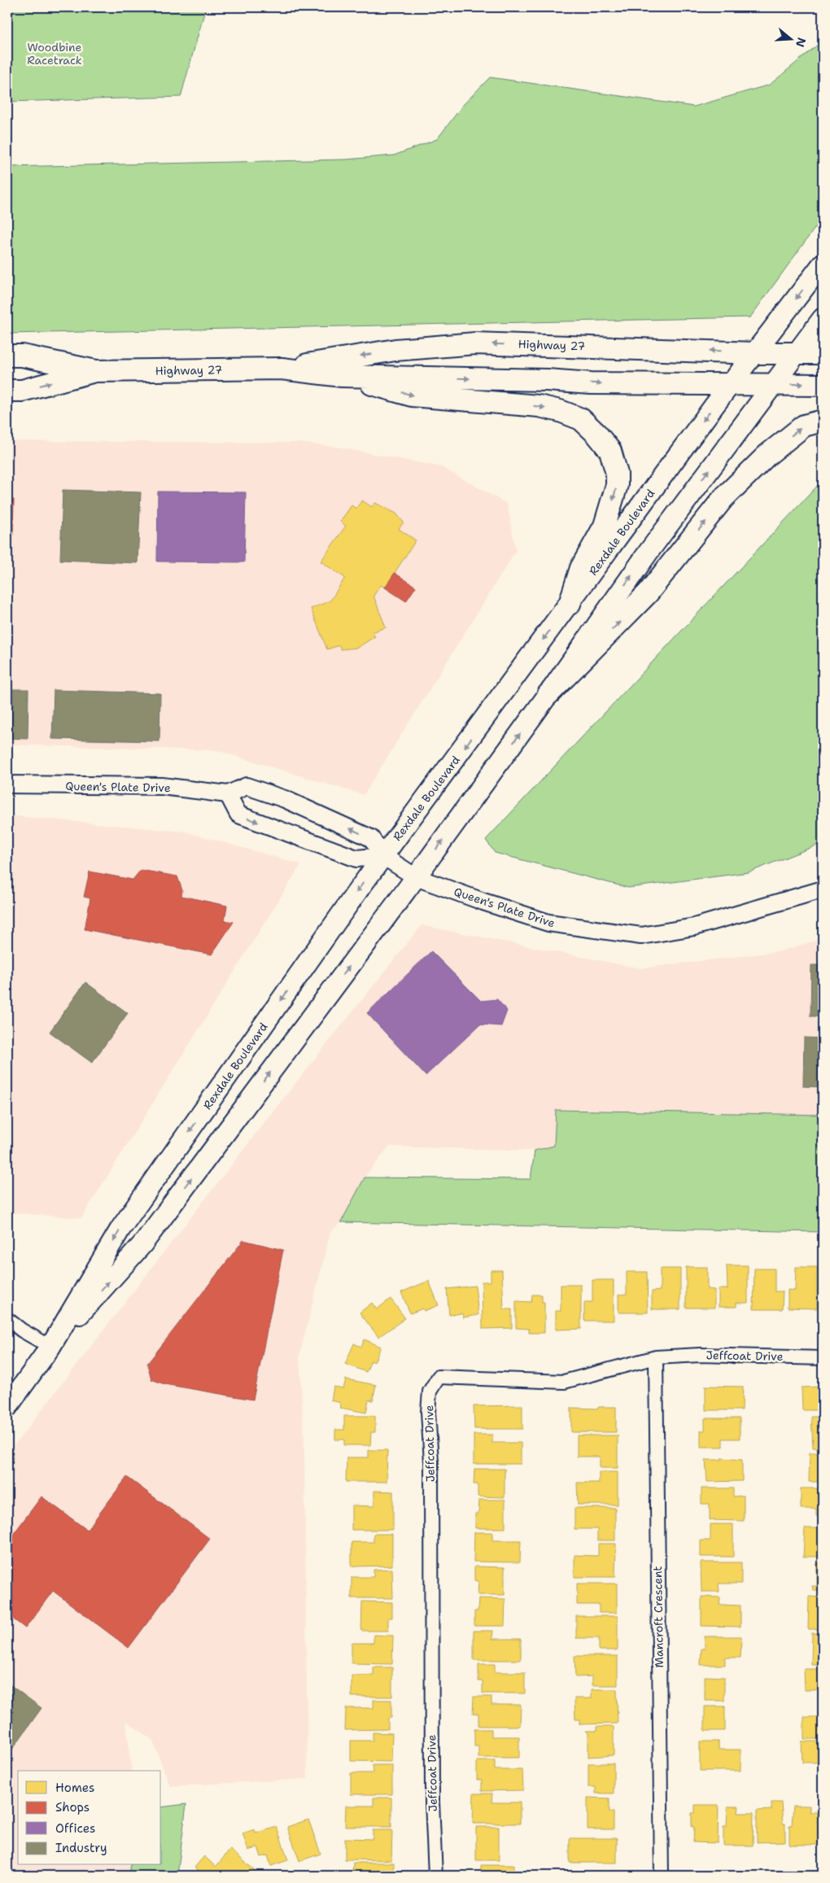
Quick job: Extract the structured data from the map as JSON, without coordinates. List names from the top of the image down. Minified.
{"streets":{"main road":["Highway 27","Rexdale Boulevard"],"street":["Queen's Plate Drive","Jeffcoat Drive","Mancroft Crescent"]},"crossings":[["Highway 27","Rexdale Boulevard"],["Rexdale Boulevard","Queen's Plate Drive"],["Jeffcoat Drive","Mancroft Crescent"]],"parks":["Woodbine Racetrack"],"legend":["Homes","Shops","Offices","Industry"],"north":"right"}
